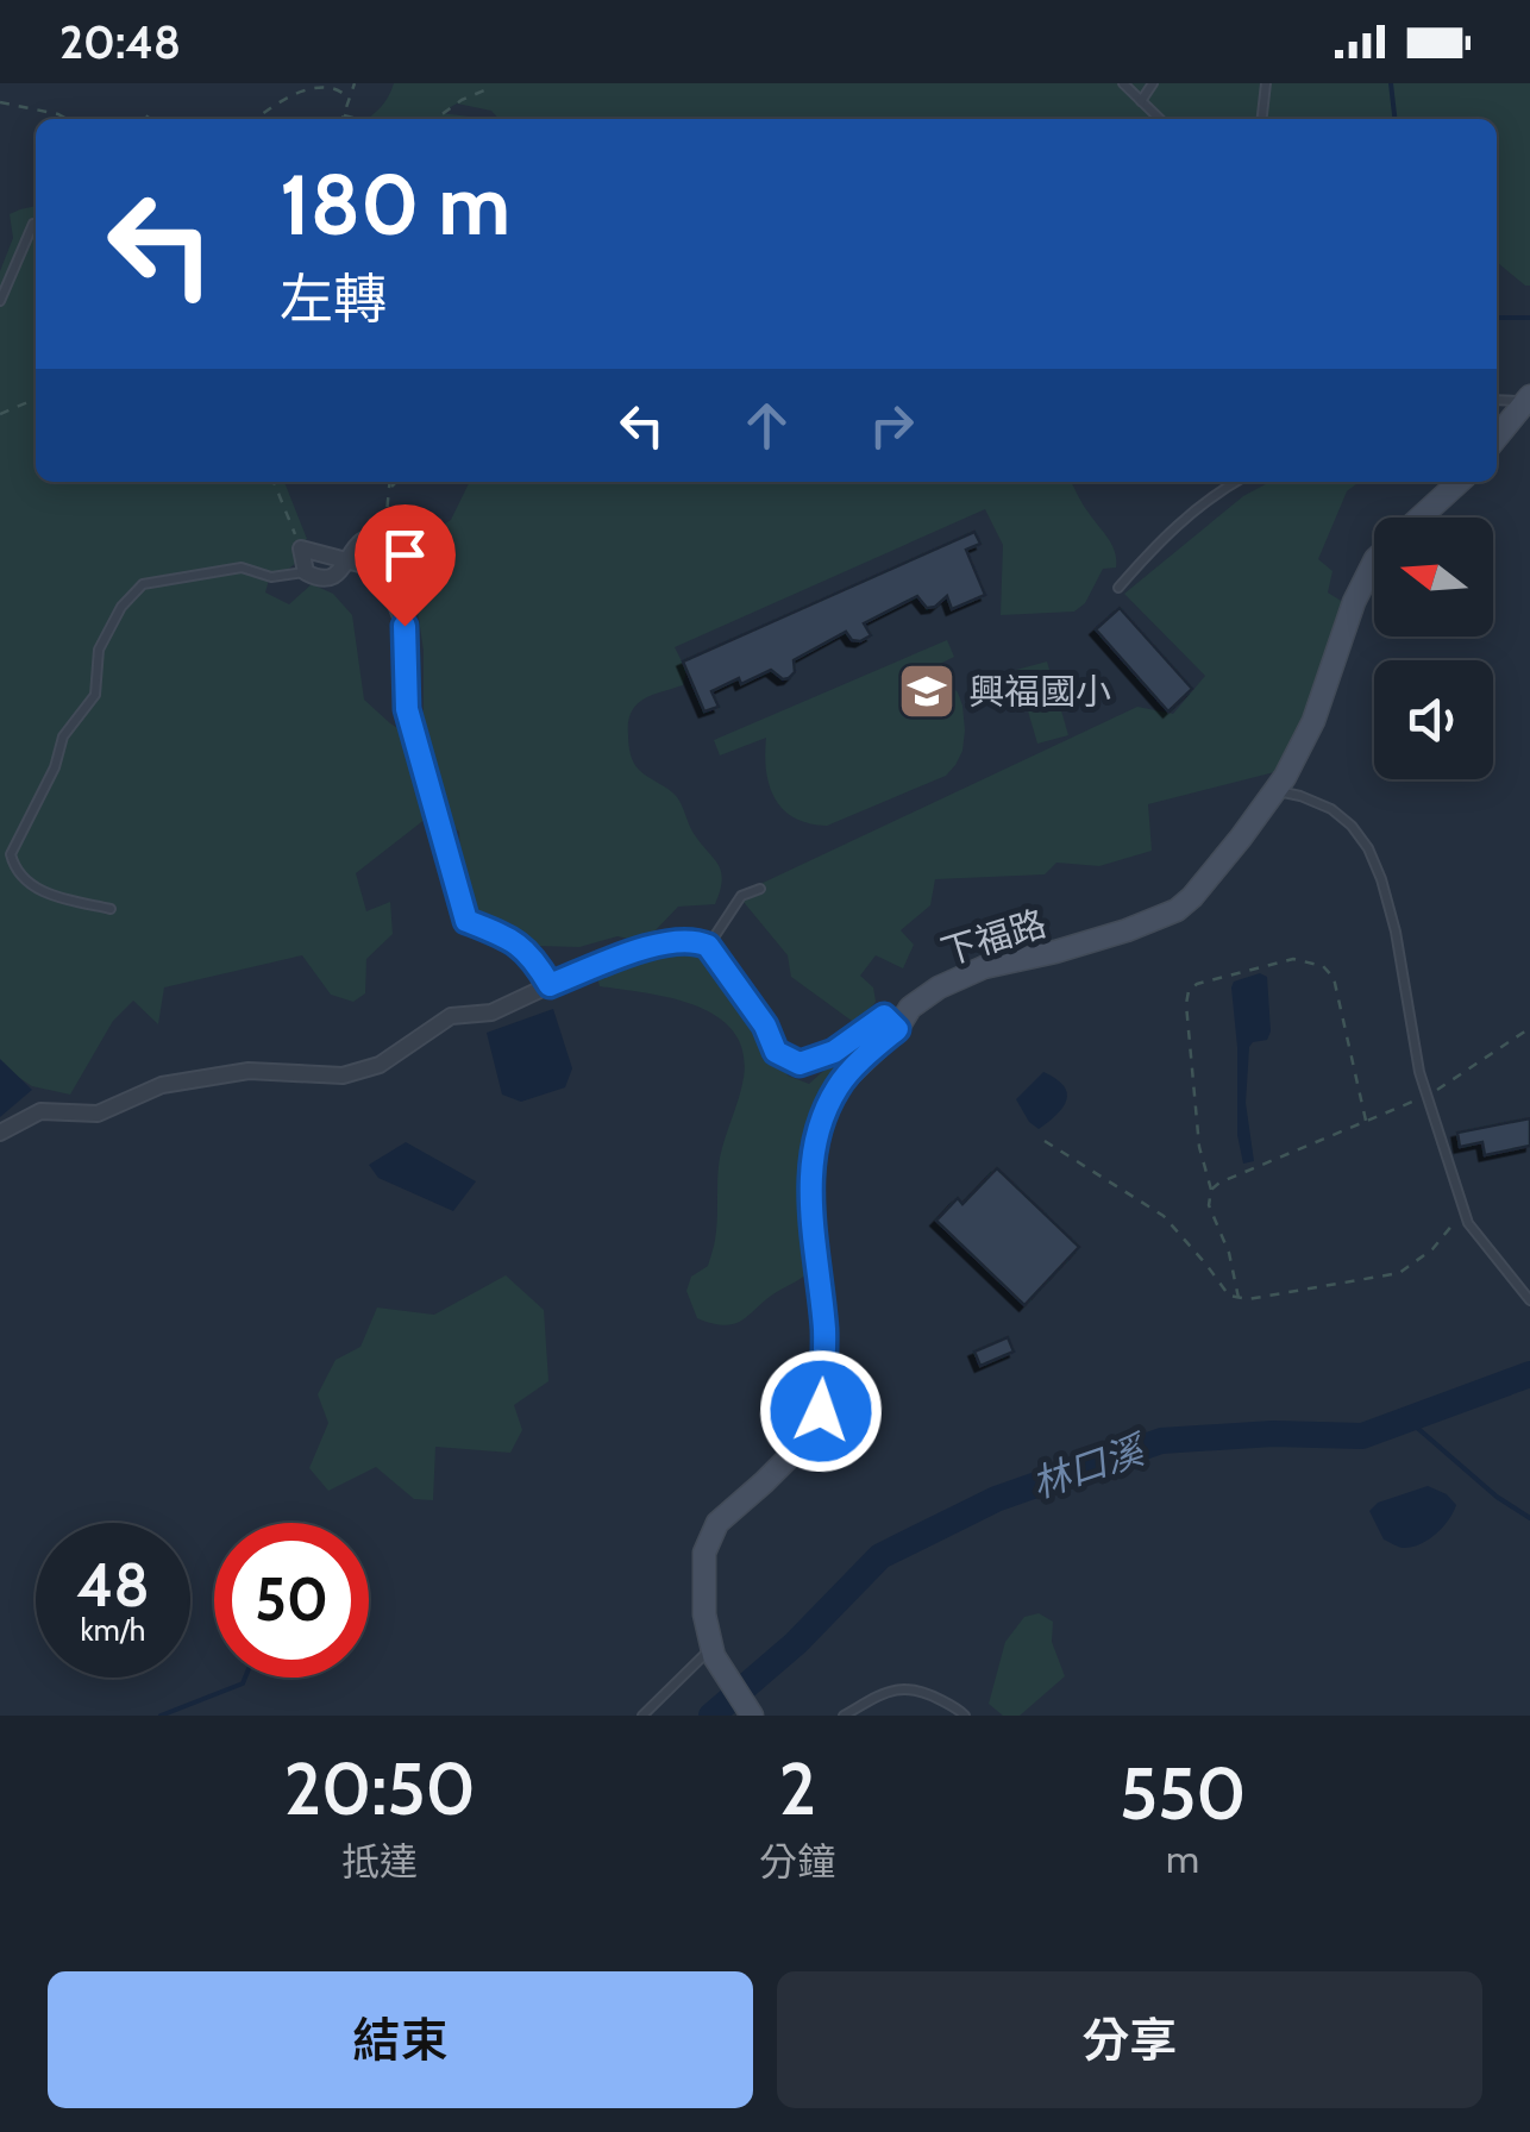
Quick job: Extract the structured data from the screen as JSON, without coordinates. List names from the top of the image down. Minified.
{"streets":{"main road":["下福路"]},"water":["林口溪"],"places":{"school or university":["興福國小"]},"north":"left","page":{"status":"20:48","turn":["180 m","左轉"],"speed":"48 km/h","limit":"50","eta":["20:50","抵達","2","分鐘","550","m"],"buttons":["結束","分享"]}}
